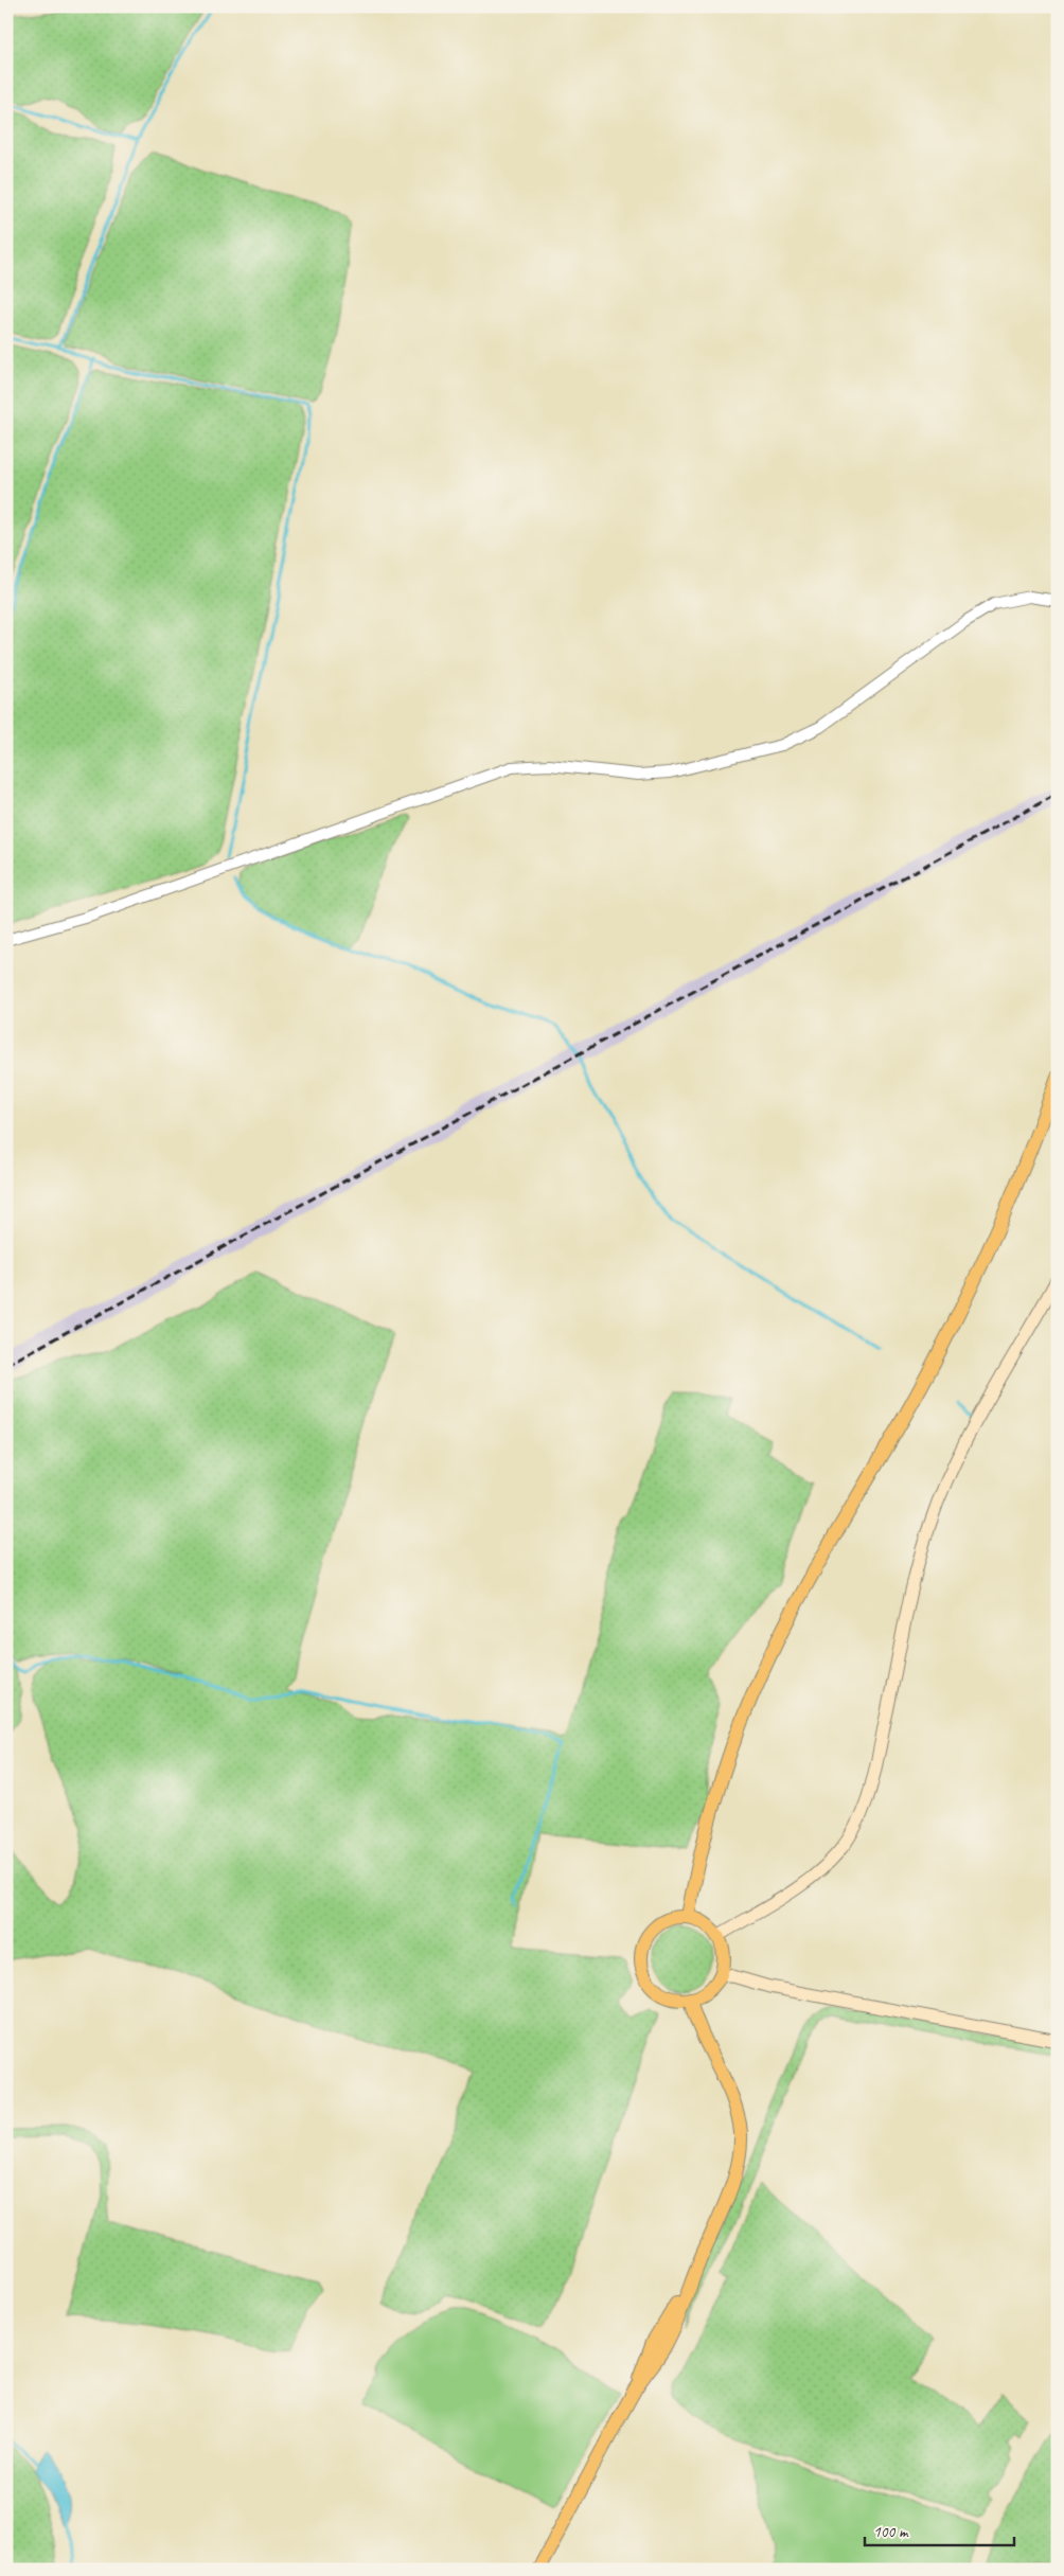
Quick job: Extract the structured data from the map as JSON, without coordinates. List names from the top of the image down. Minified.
{"scale_bar":"100 m"}
